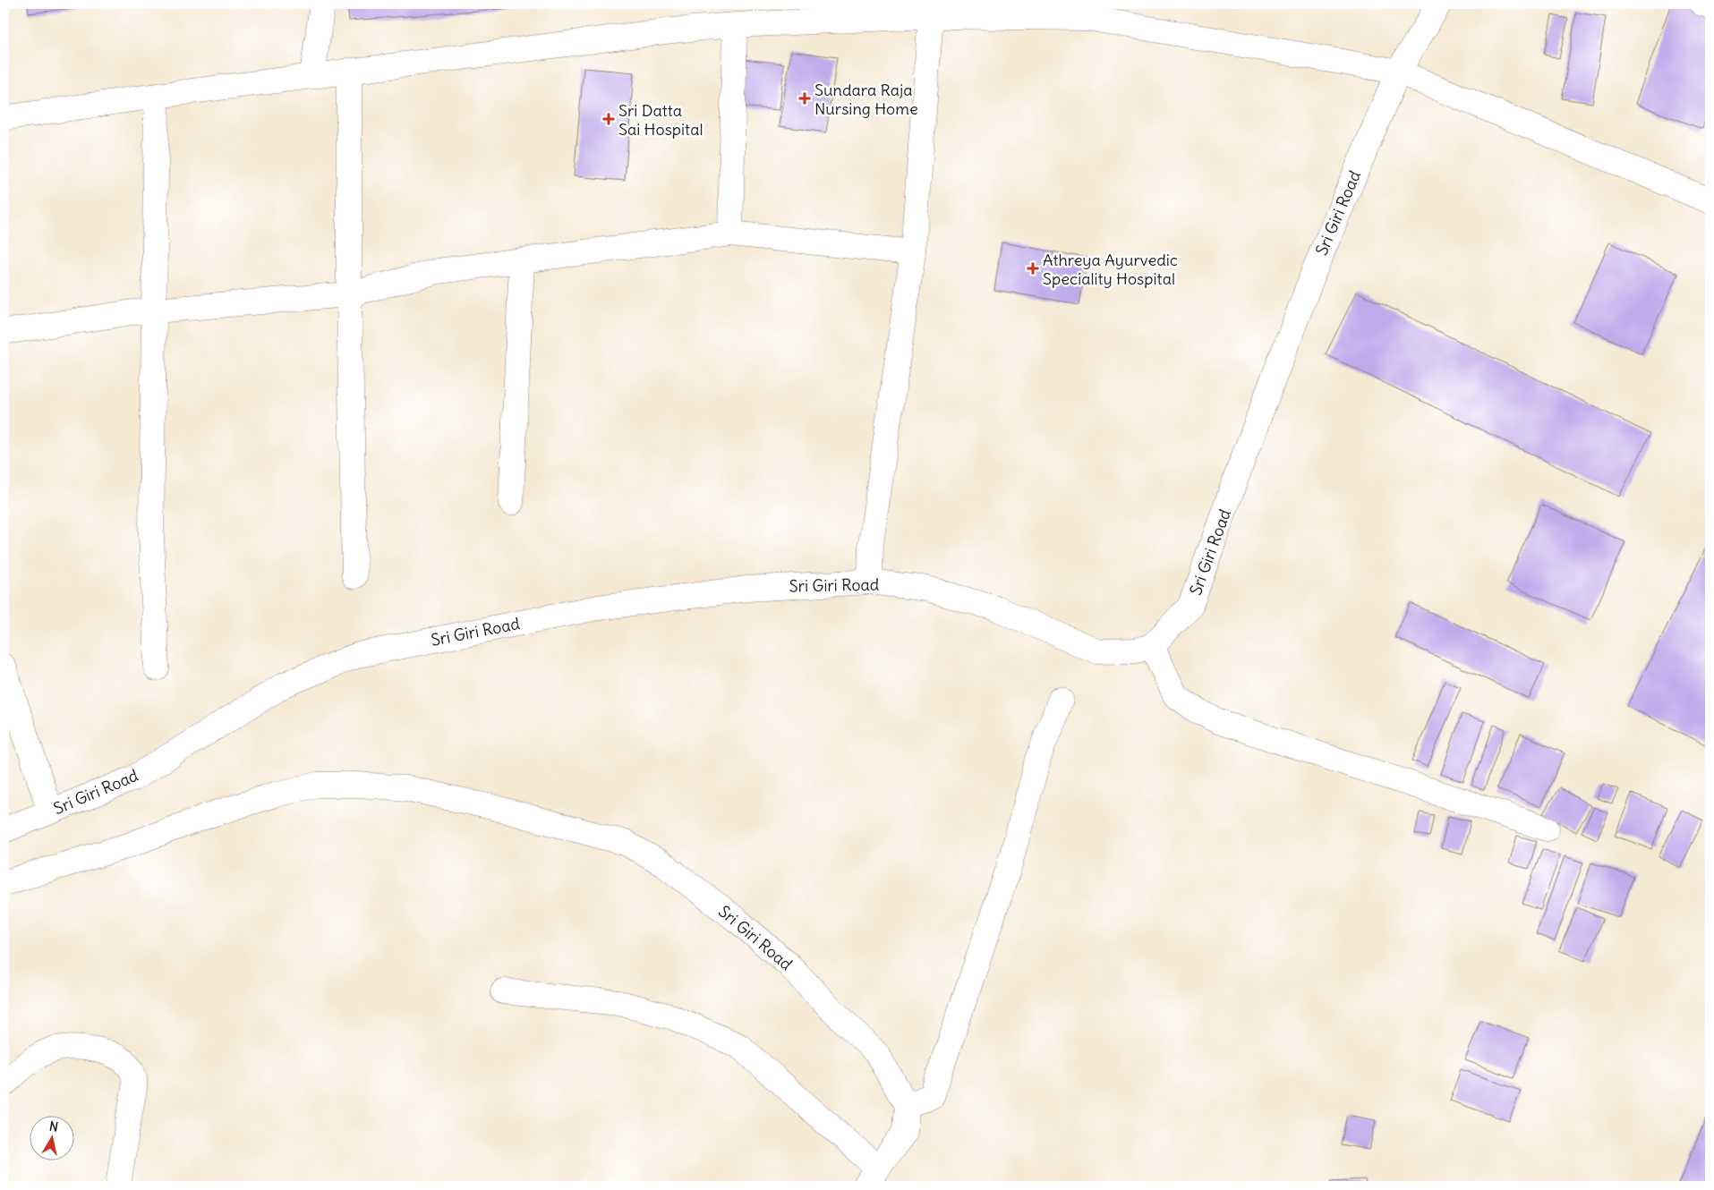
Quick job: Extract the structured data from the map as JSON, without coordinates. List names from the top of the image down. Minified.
{"streets":{"street":["Sri Giri Road"]},"places":{"health":["Sundara Raja Nursing Home","Sri Datta Sai Hospital","Athreya Ayurvedic Speciality Hospital"]},"north":"top"}
